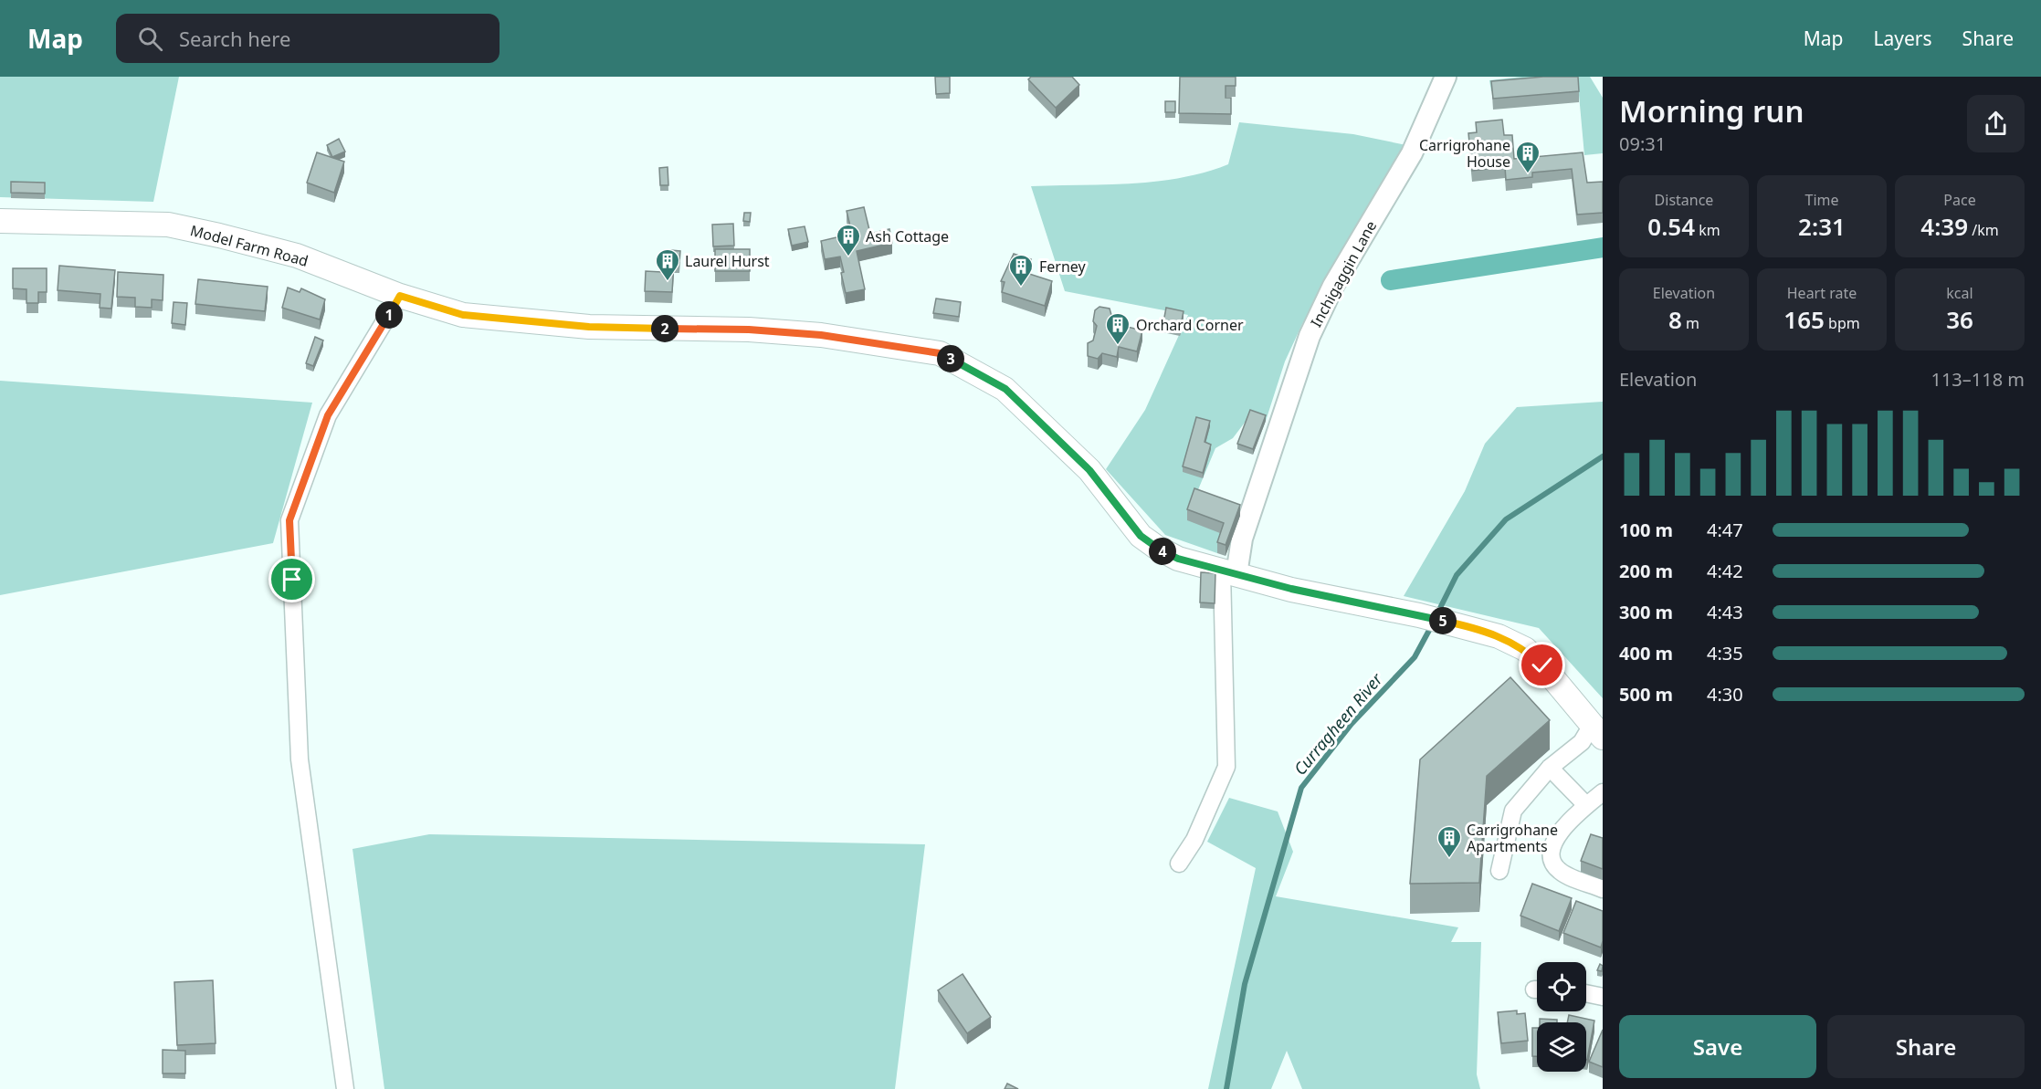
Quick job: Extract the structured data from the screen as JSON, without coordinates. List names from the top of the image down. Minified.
{"streets":{"main road":["Model Farm Road"],"street":["Inchigaggin Lane"]},"crossings":[["Model Farm Road","Inchigaggin Lane"]],"water":["Curragheen River"],"places":{"building":["Carrigrohane House","Ash Cottage","Laurel Hurst","Ferney","Orchard Corner","Carrigrohane Apartments"]},"page":{"header":"Map","search":"Search here","nav":["Map","Layers","Share"],"heading":["Morning run","09:31"],"stats":[["Distance","0.54 km"],["Time","2:31"],["Pace","4:39 /km"],["Elevation","8 m"],["Heart rate","165 bpm"],["kcal","36"]],"pins":["1","2","3","4","5"],"chart":["Elevation","113–118 m"],"list":[{"name":"100 m","note":"4:47"},{"name":"200 m","note":"4:42"},{"name":"300 m","note":"4:43"},{"name":"400 m","note":"4:35"},{"name":"500 m","note":"4:30"}],"buttons":["Save","Share"]}}
